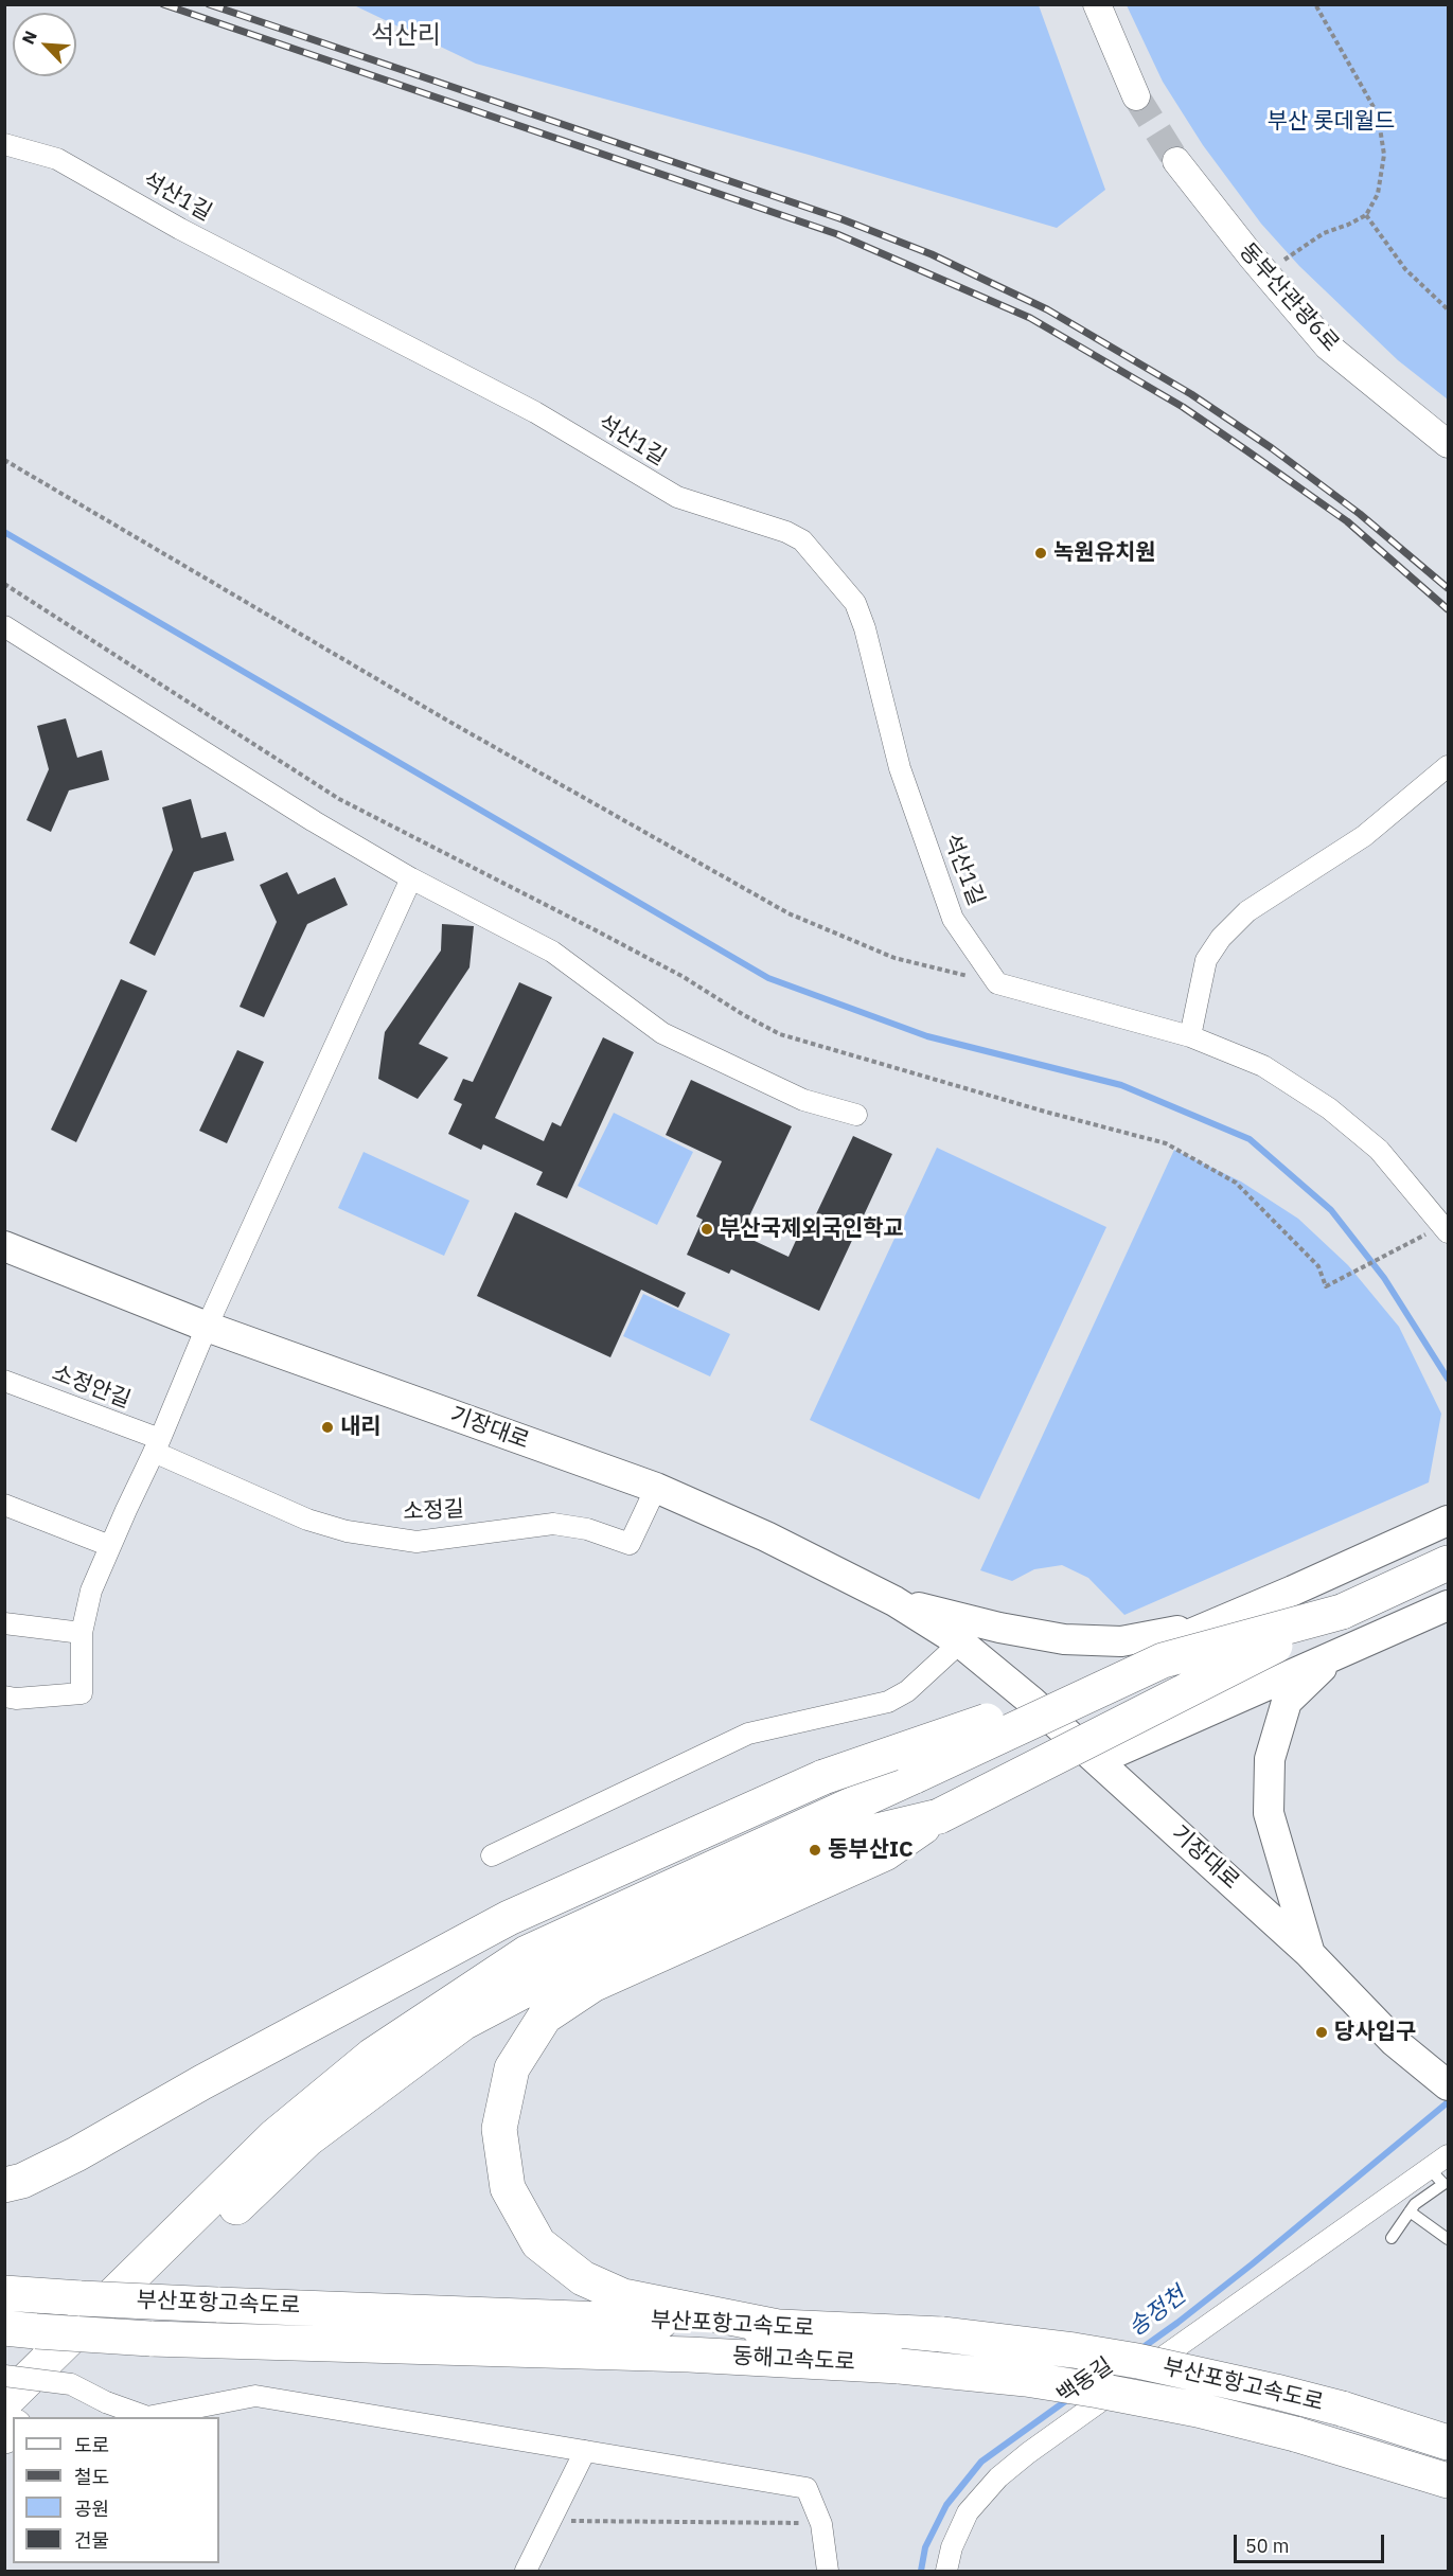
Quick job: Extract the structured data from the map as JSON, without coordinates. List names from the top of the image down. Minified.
{"streets":{"highway":["부산포항고속도로","동해고속도로"],"main road":["기장대로"],"street":["석산1길","동부산관광6로","소정안길","소정길","백동길"]},"crossings":[["소정안길","소정길"],["기장대로","소정길"],["부산포항고속도로","동해고속도로"]],"districts":["석산리"],"water":["송정천"],"parks":["부산 롯데월드"],"places":["녹원유치원","부산국제외국인학교","내리","동부산IC","당사입구"],"legend":["도로","철도","공원","건물"],"scale_bar":"50 m","north":"top left"}
